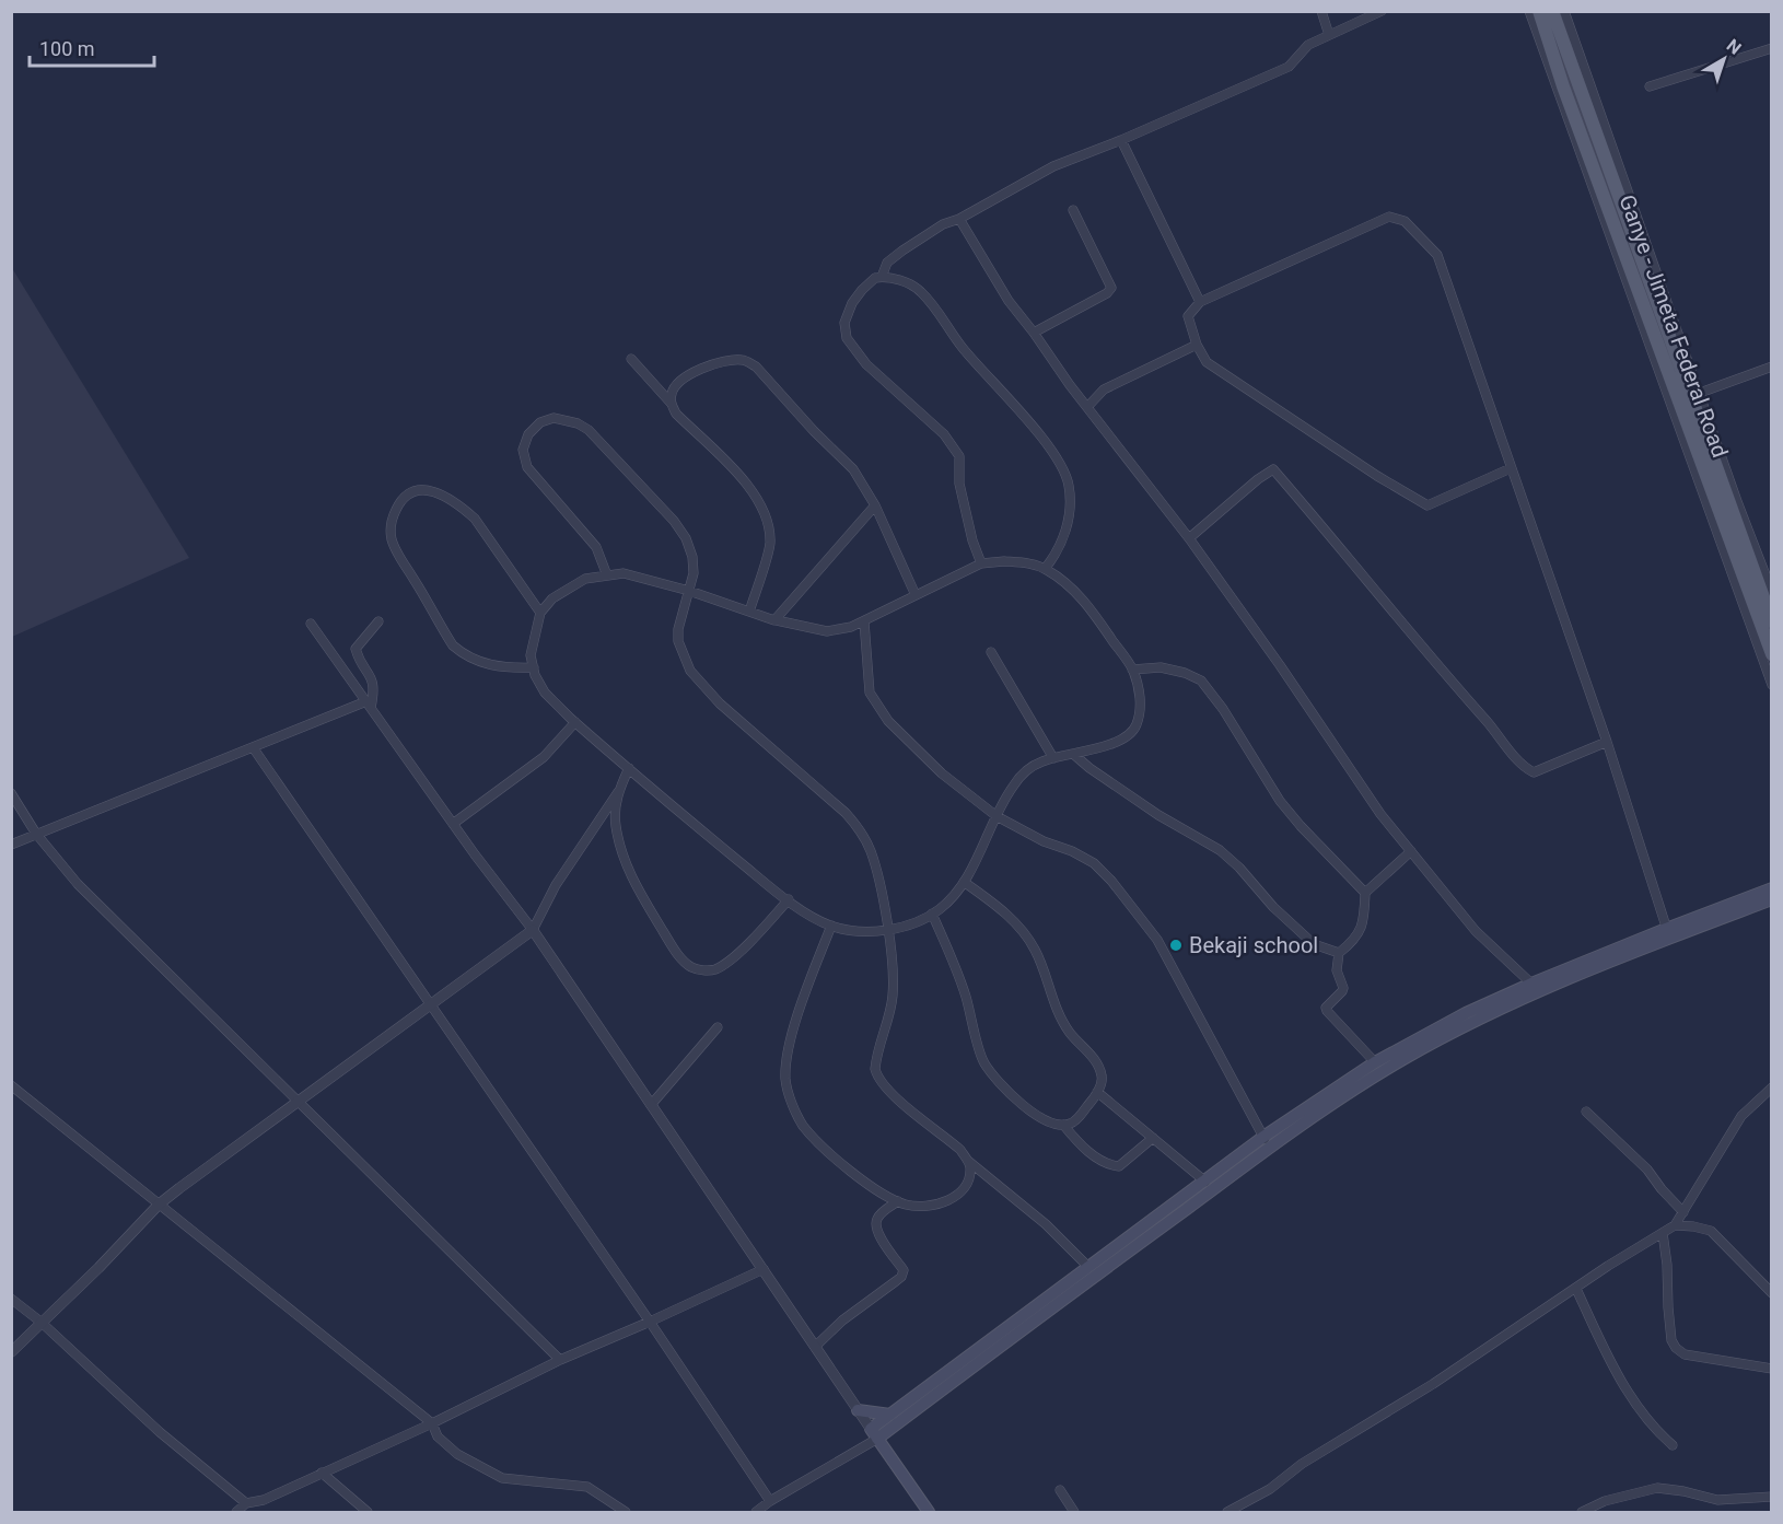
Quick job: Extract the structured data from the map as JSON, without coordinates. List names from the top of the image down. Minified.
{"streets":{"main road":["Ganye - Jimeta Federal Road"]},"places":["Bekaji school"],"scale_bar":"100 m","north":"top right"}
